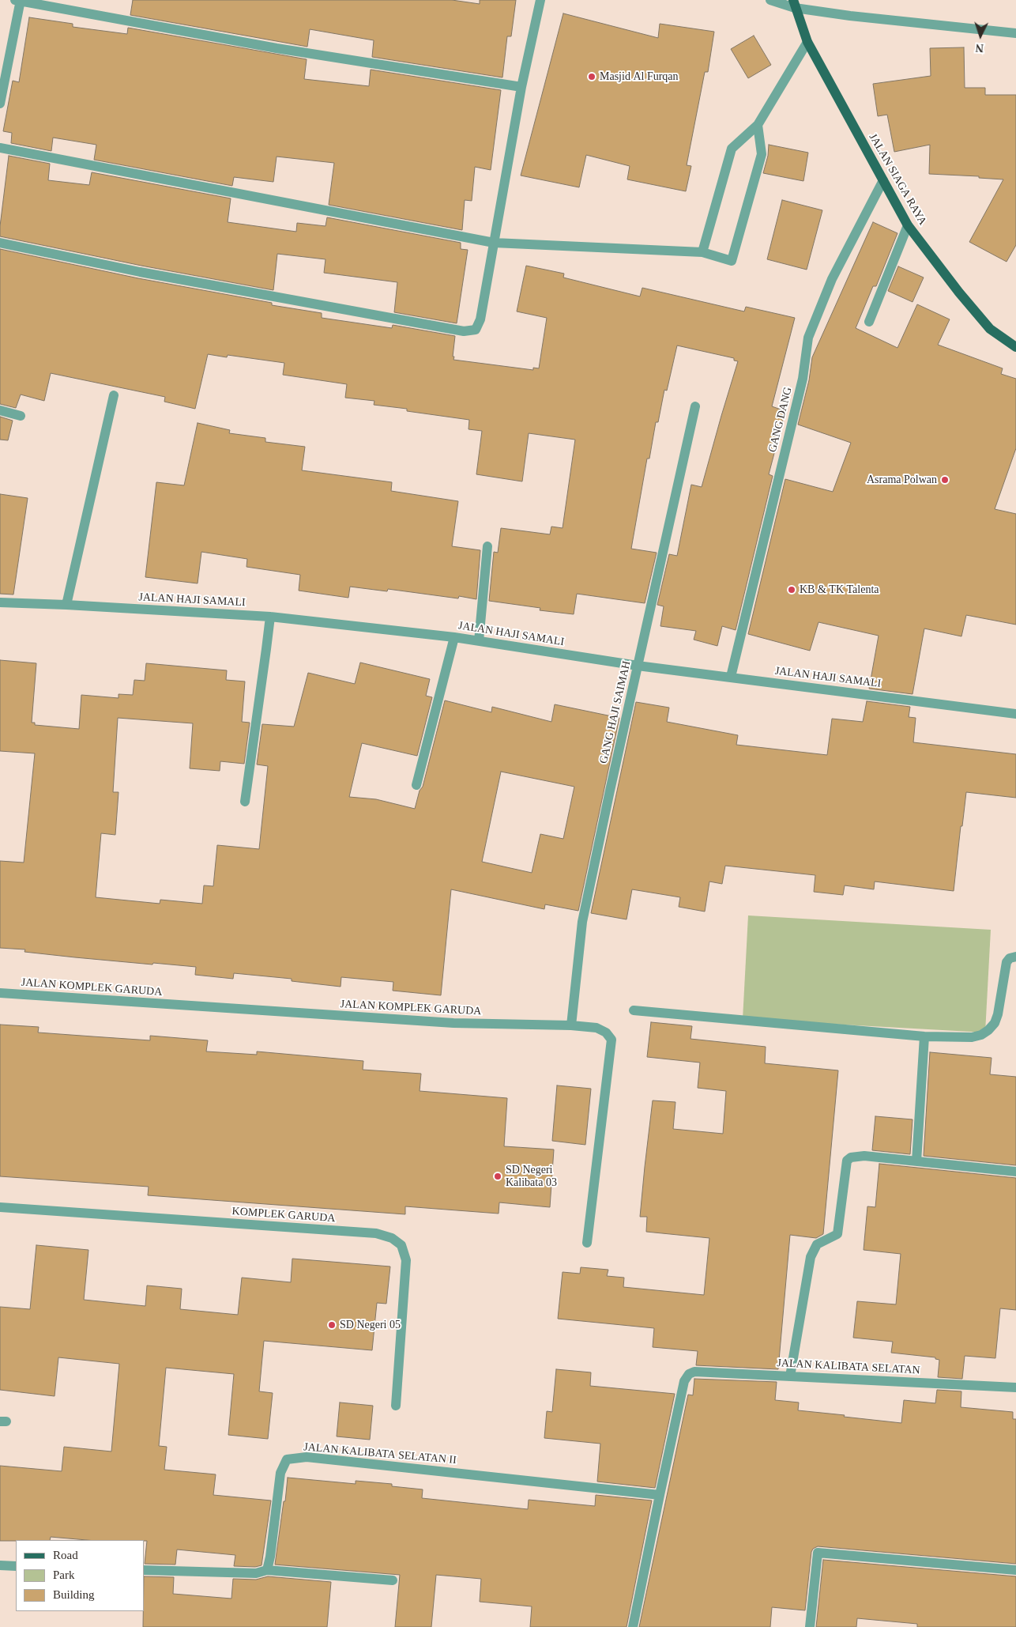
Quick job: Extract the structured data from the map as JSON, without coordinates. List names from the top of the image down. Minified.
{"streets":{"main road":["JALAN SIAGA RAYA"],"street":["GANG DANG","JALAN HAJI SAMALI","GANG HAJI SAIMAH","JALAN KOMPLEK GARUDA","KOMPLEK GARUDA","JALAN KALIBATA SELATAN","JALAN KALIBATA SELATAN II"]},"crossings":[["JALAN SIAGA RAYA","GANG DANG"],["GANG DANG","JALAN HAJI SAMALI"],["JALAN HAJI SAMALI","GANG HAJI SAIMAH"],["GANG HAJI SAIMAH","JALAN KOMPLEK GARUDA"],["JALAN KALIBATA SELATAN","JALAN KALIBATA SELATAN II"]],"places":["Masjid Al Furqan","Asrama Polwan","KB & TK Talenta","SD Negeri Kalibata 03","SD Negeri 05"],"legend":["Road","Park","Building"],"north":"bottom"}
